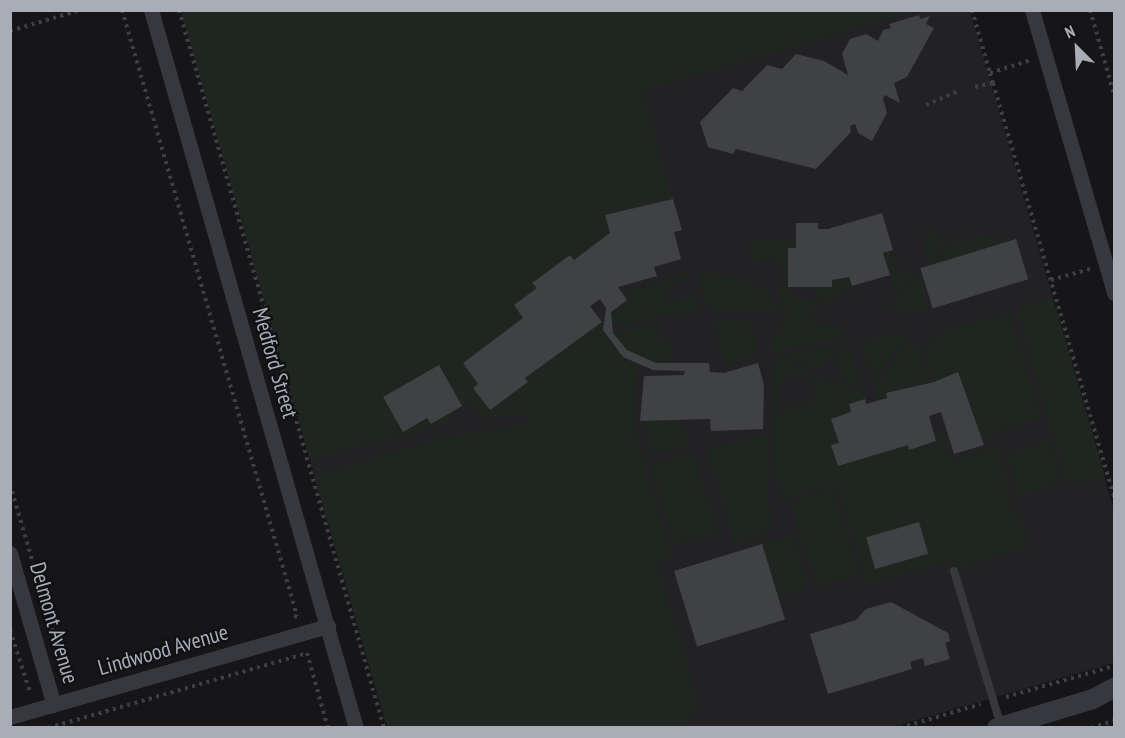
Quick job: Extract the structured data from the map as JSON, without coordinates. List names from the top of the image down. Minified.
{"streets":{"street":["Medford Street","Delmont Avenue","Lindwood Avenue"]},"crossings":[["Medford Street","Lindwood Avenue"],["Delmont Avenue","Lindwood Avenue"]],"north":"top left"}
